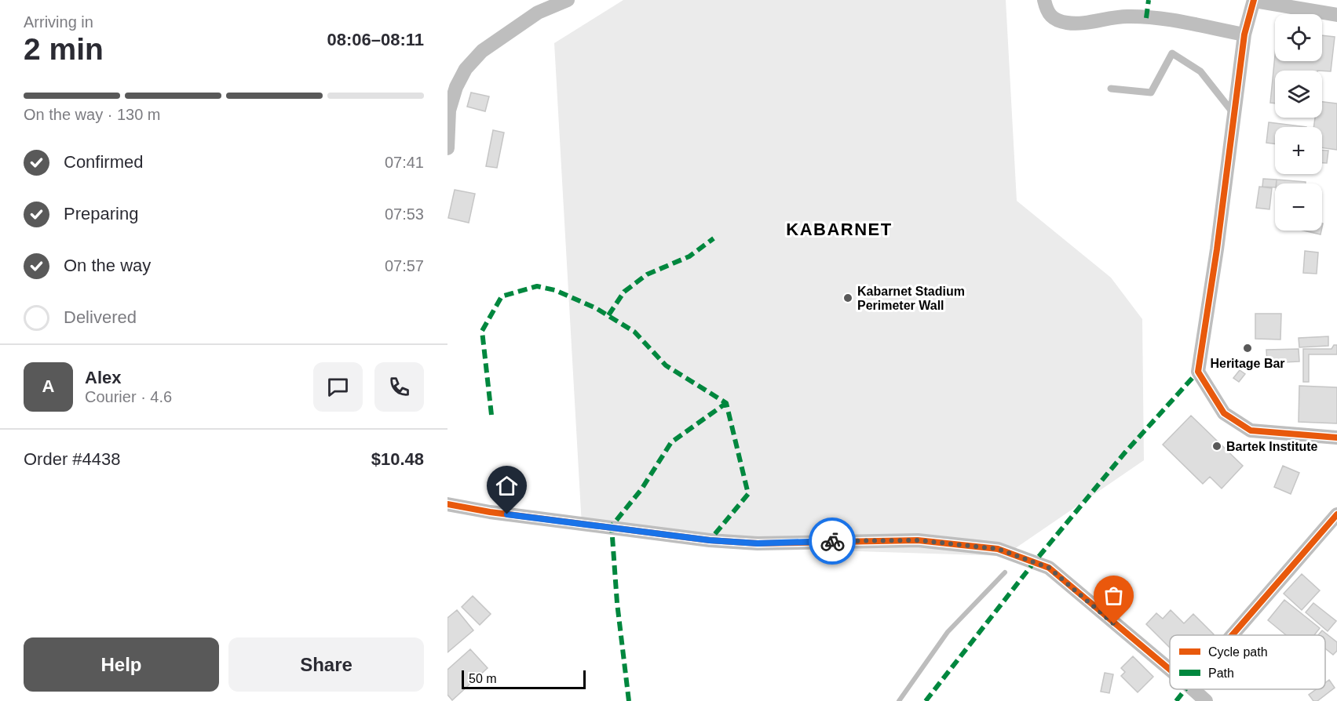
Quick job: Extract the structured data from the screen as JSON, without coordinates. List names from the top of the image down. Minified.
{"districts":["KABARNET"],"places":["Kabarnet Stadium Perimeter Wall","Heritage Bar","Bartek Institute"],"legend":["Cycle path","Path"],"scale_bar":"50 m","page":{"heading":["2 min","Arriving in","08:06–08:11"],"panel":["Alex","Courier · 4.6","Order #4438","$10.48"],"map_buttons":["+","−"],"bar":"On the way · 130 m","list":[["Confirmed","07:41"],["Preparing","07:53"],["On the way","07:57"],"Delivered"],"round":"A","buttons":["Help","Share"],"scale":"50 m"}}
